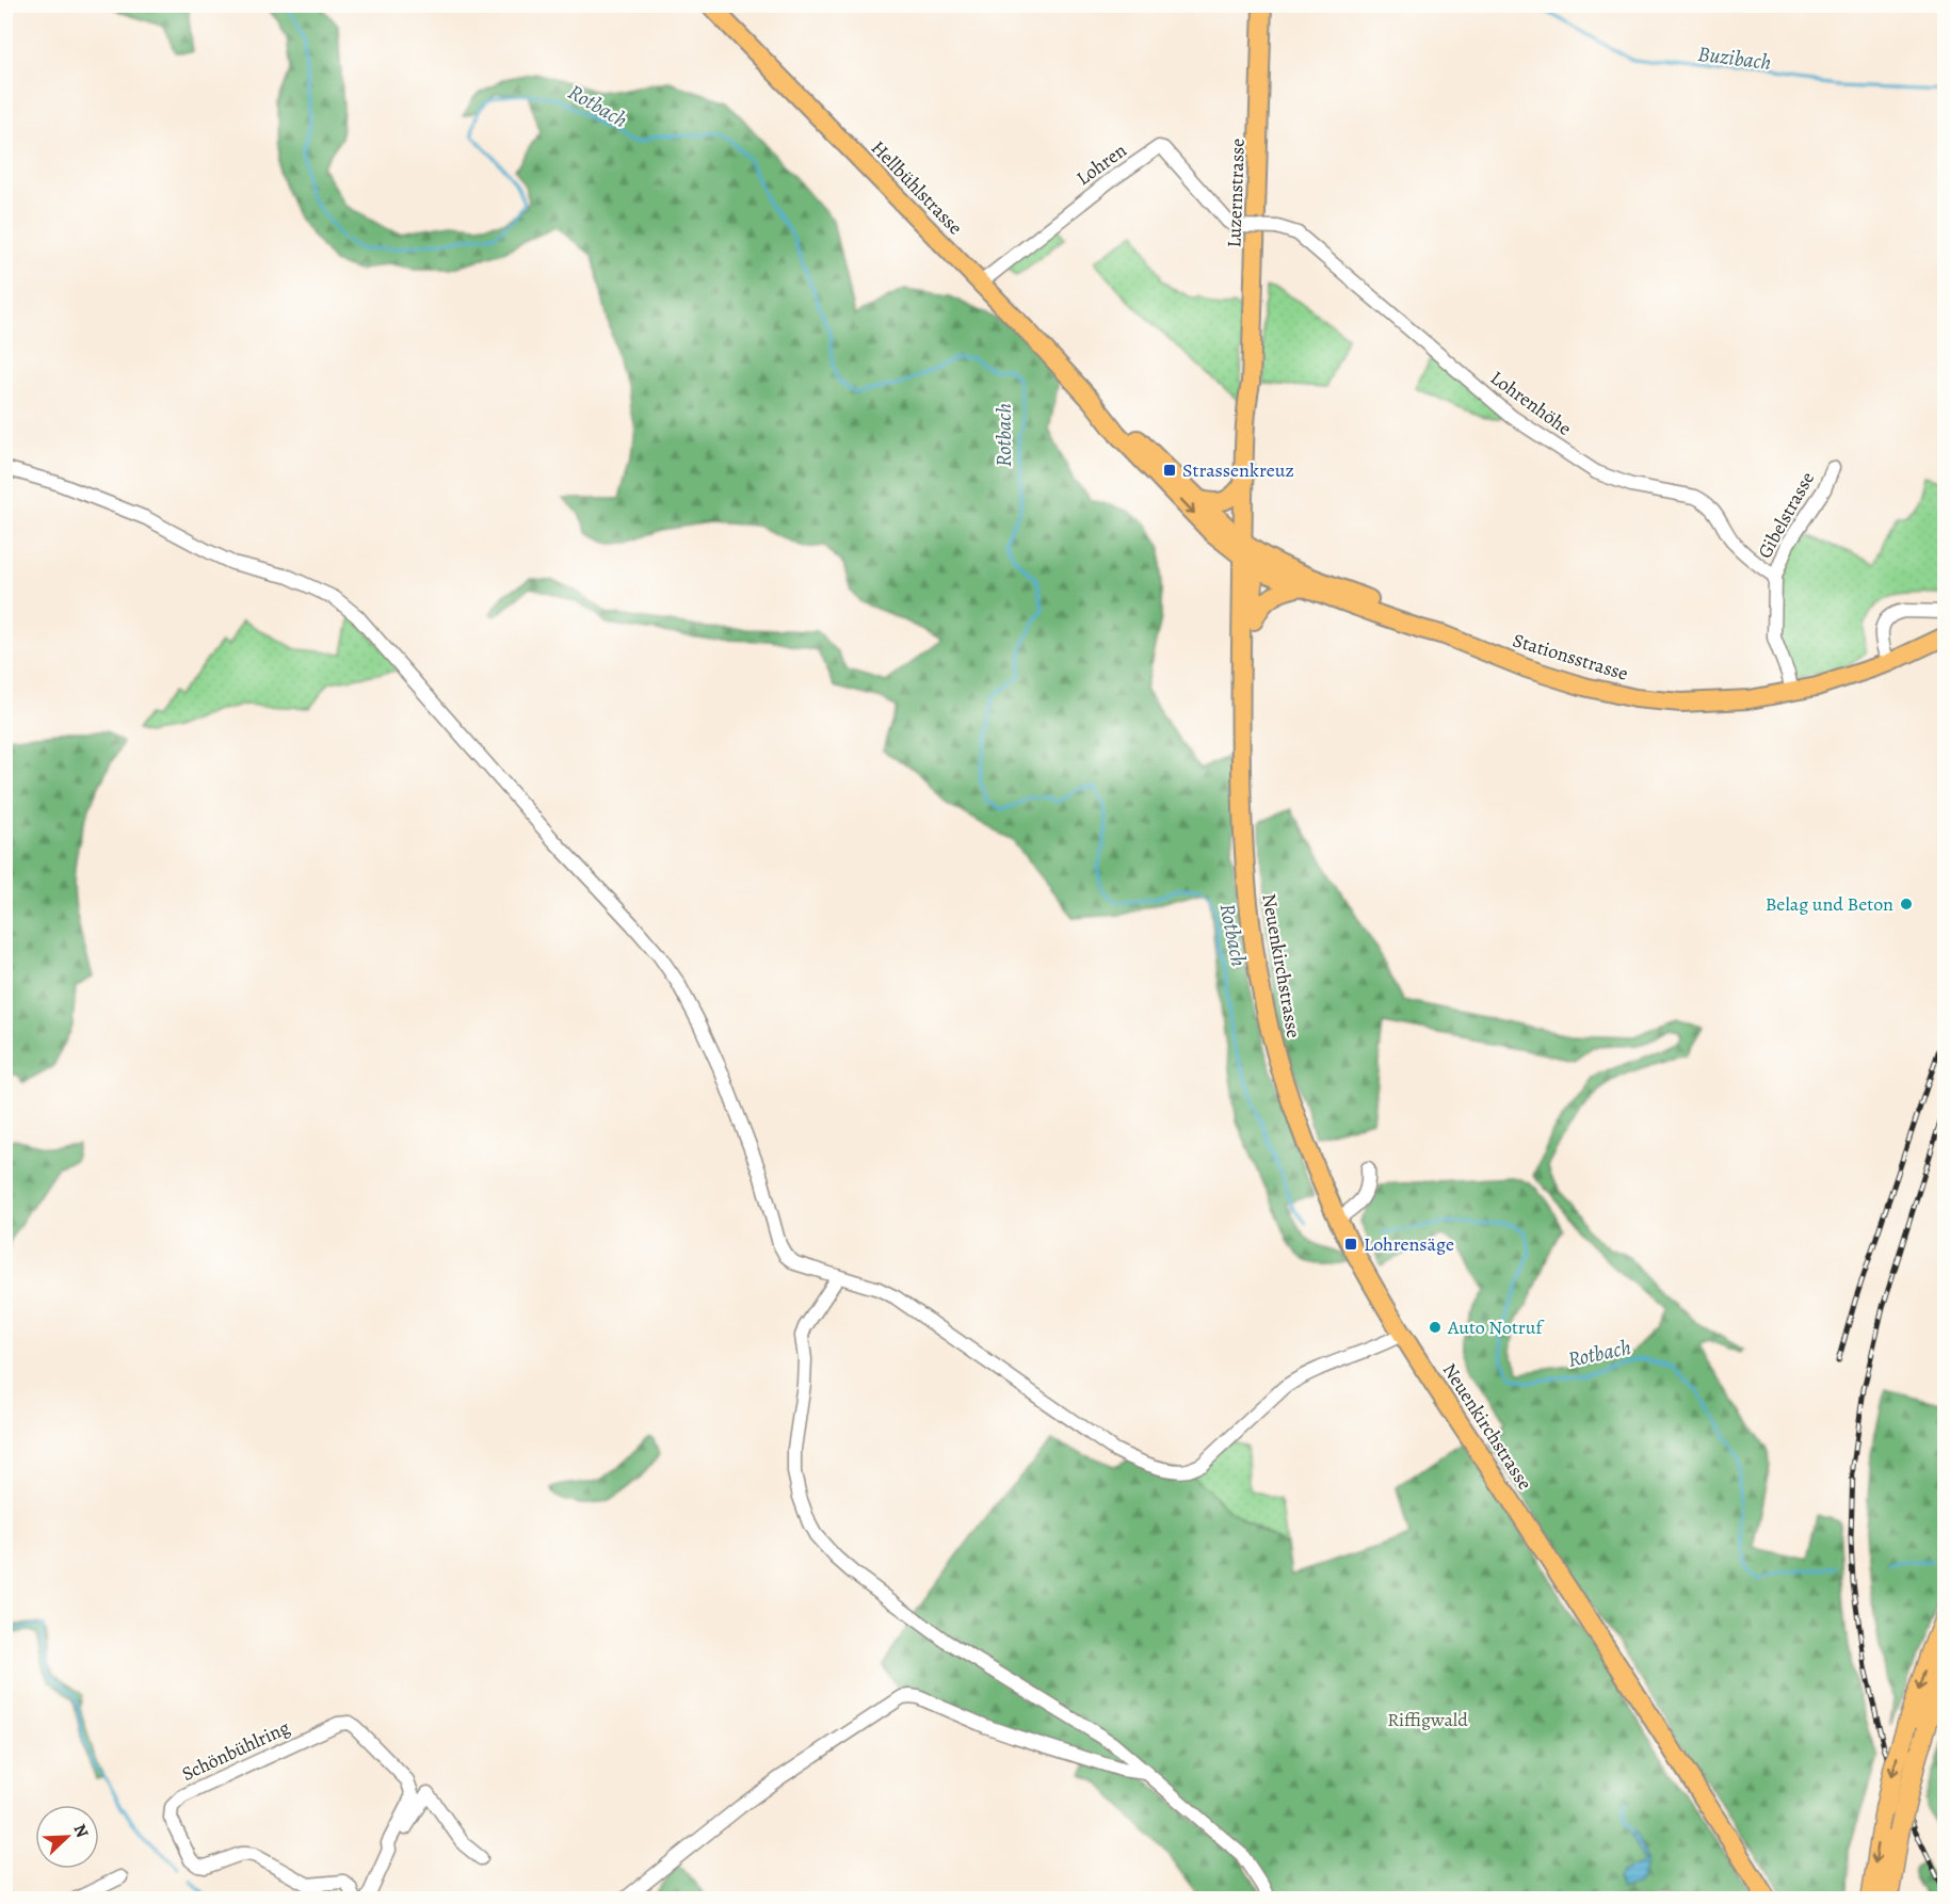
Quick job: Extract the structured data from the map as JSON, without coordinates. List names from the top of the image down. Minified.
{"streets":{"main road":["Hellbühlstrasse","Luzernstrasse","Stationsstrasse","Neuenkirchstrasse"],"street":["Lohren","Lohrenhöhe","Gibelstrasse","Schönbühlring"]},"crossings":[["Lohren","Hellbühlstrasse"],["Lohren","Lohrenhöhe"],["Hellbühlstrasse","Stationsstrasse"],["Hellbühlstrasse","Neuenkirchstrasse"],["Luzernstrasse","Neuenkirchstrasse"],["Lohrenhöhe","Gibelstrasse"],["Gibelstrasse","Stationsstrasse"],["Stationsstrasse","Neuenkirchstrasse"]],"water":["Buzibach","Rotbach"],"parks":["Riffigwald"],"places":{"transit":["Strassenkreuz","Lohrensäge"],"other":["Belag und Beton","Auto Notruf"]},"north":"top right"}
